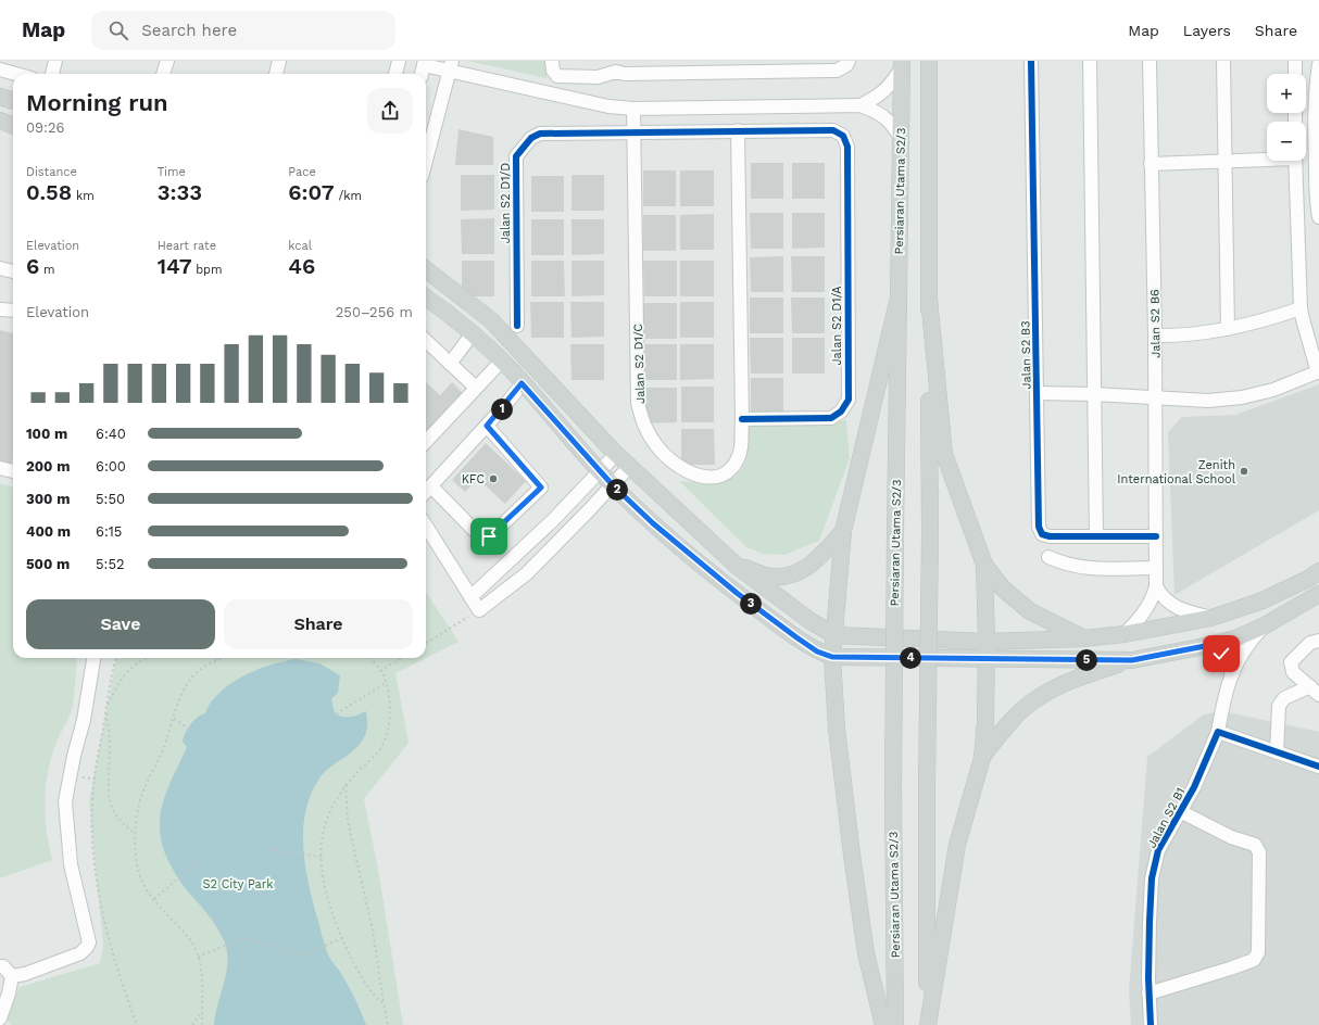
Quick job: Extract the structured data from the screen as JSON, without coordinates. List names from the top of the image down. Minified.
{"streets":{"main road":["Persiaran Utama S2/3"],"street":["Jalan S2 D1/D","Jalan S2 B6","Jalan S2 D1/A","Jalan S2 B3","Jalan S2 D1/C","Jalan S2 B1"]},"crossings":[["Jalan S2 D1/D","Jalan S2 D1/A"],["Jalan S2 D1/D","Jalan S2 D1/C"],["Jalan S2 B6","Jalan S2 B3"],["Jalan S2 D1/A","Jalan S2 D1/C"]],"parks":["S2 City Park"],"places":["Zenith International School","KFC"],"page":{"header":"Map","search":"Search here","nav":["Map","Layers","Share"],"map_buttons":["+","−"],"heading":["Morning run","09:26"],"stats":[["Distance","0.58 km"],["Time","3:33"],["Pace","6:07 /km"],["Elevation","6 m"],["Heart rate","147 bpm"],["kcal","46"]],"chart":["Elevation","250–256 m"],"pins":["1","2","3","4","5"],"list":[{"name":"100 m","note":"6:40"},{"name":"200 m","note":"6:00"},{"name":"300 m","note":"5:50"},{"name":"400 m","note":"6:15"},{"name":"500 m","note":"5:52"}],"buttons":["Save","Share"]}}
